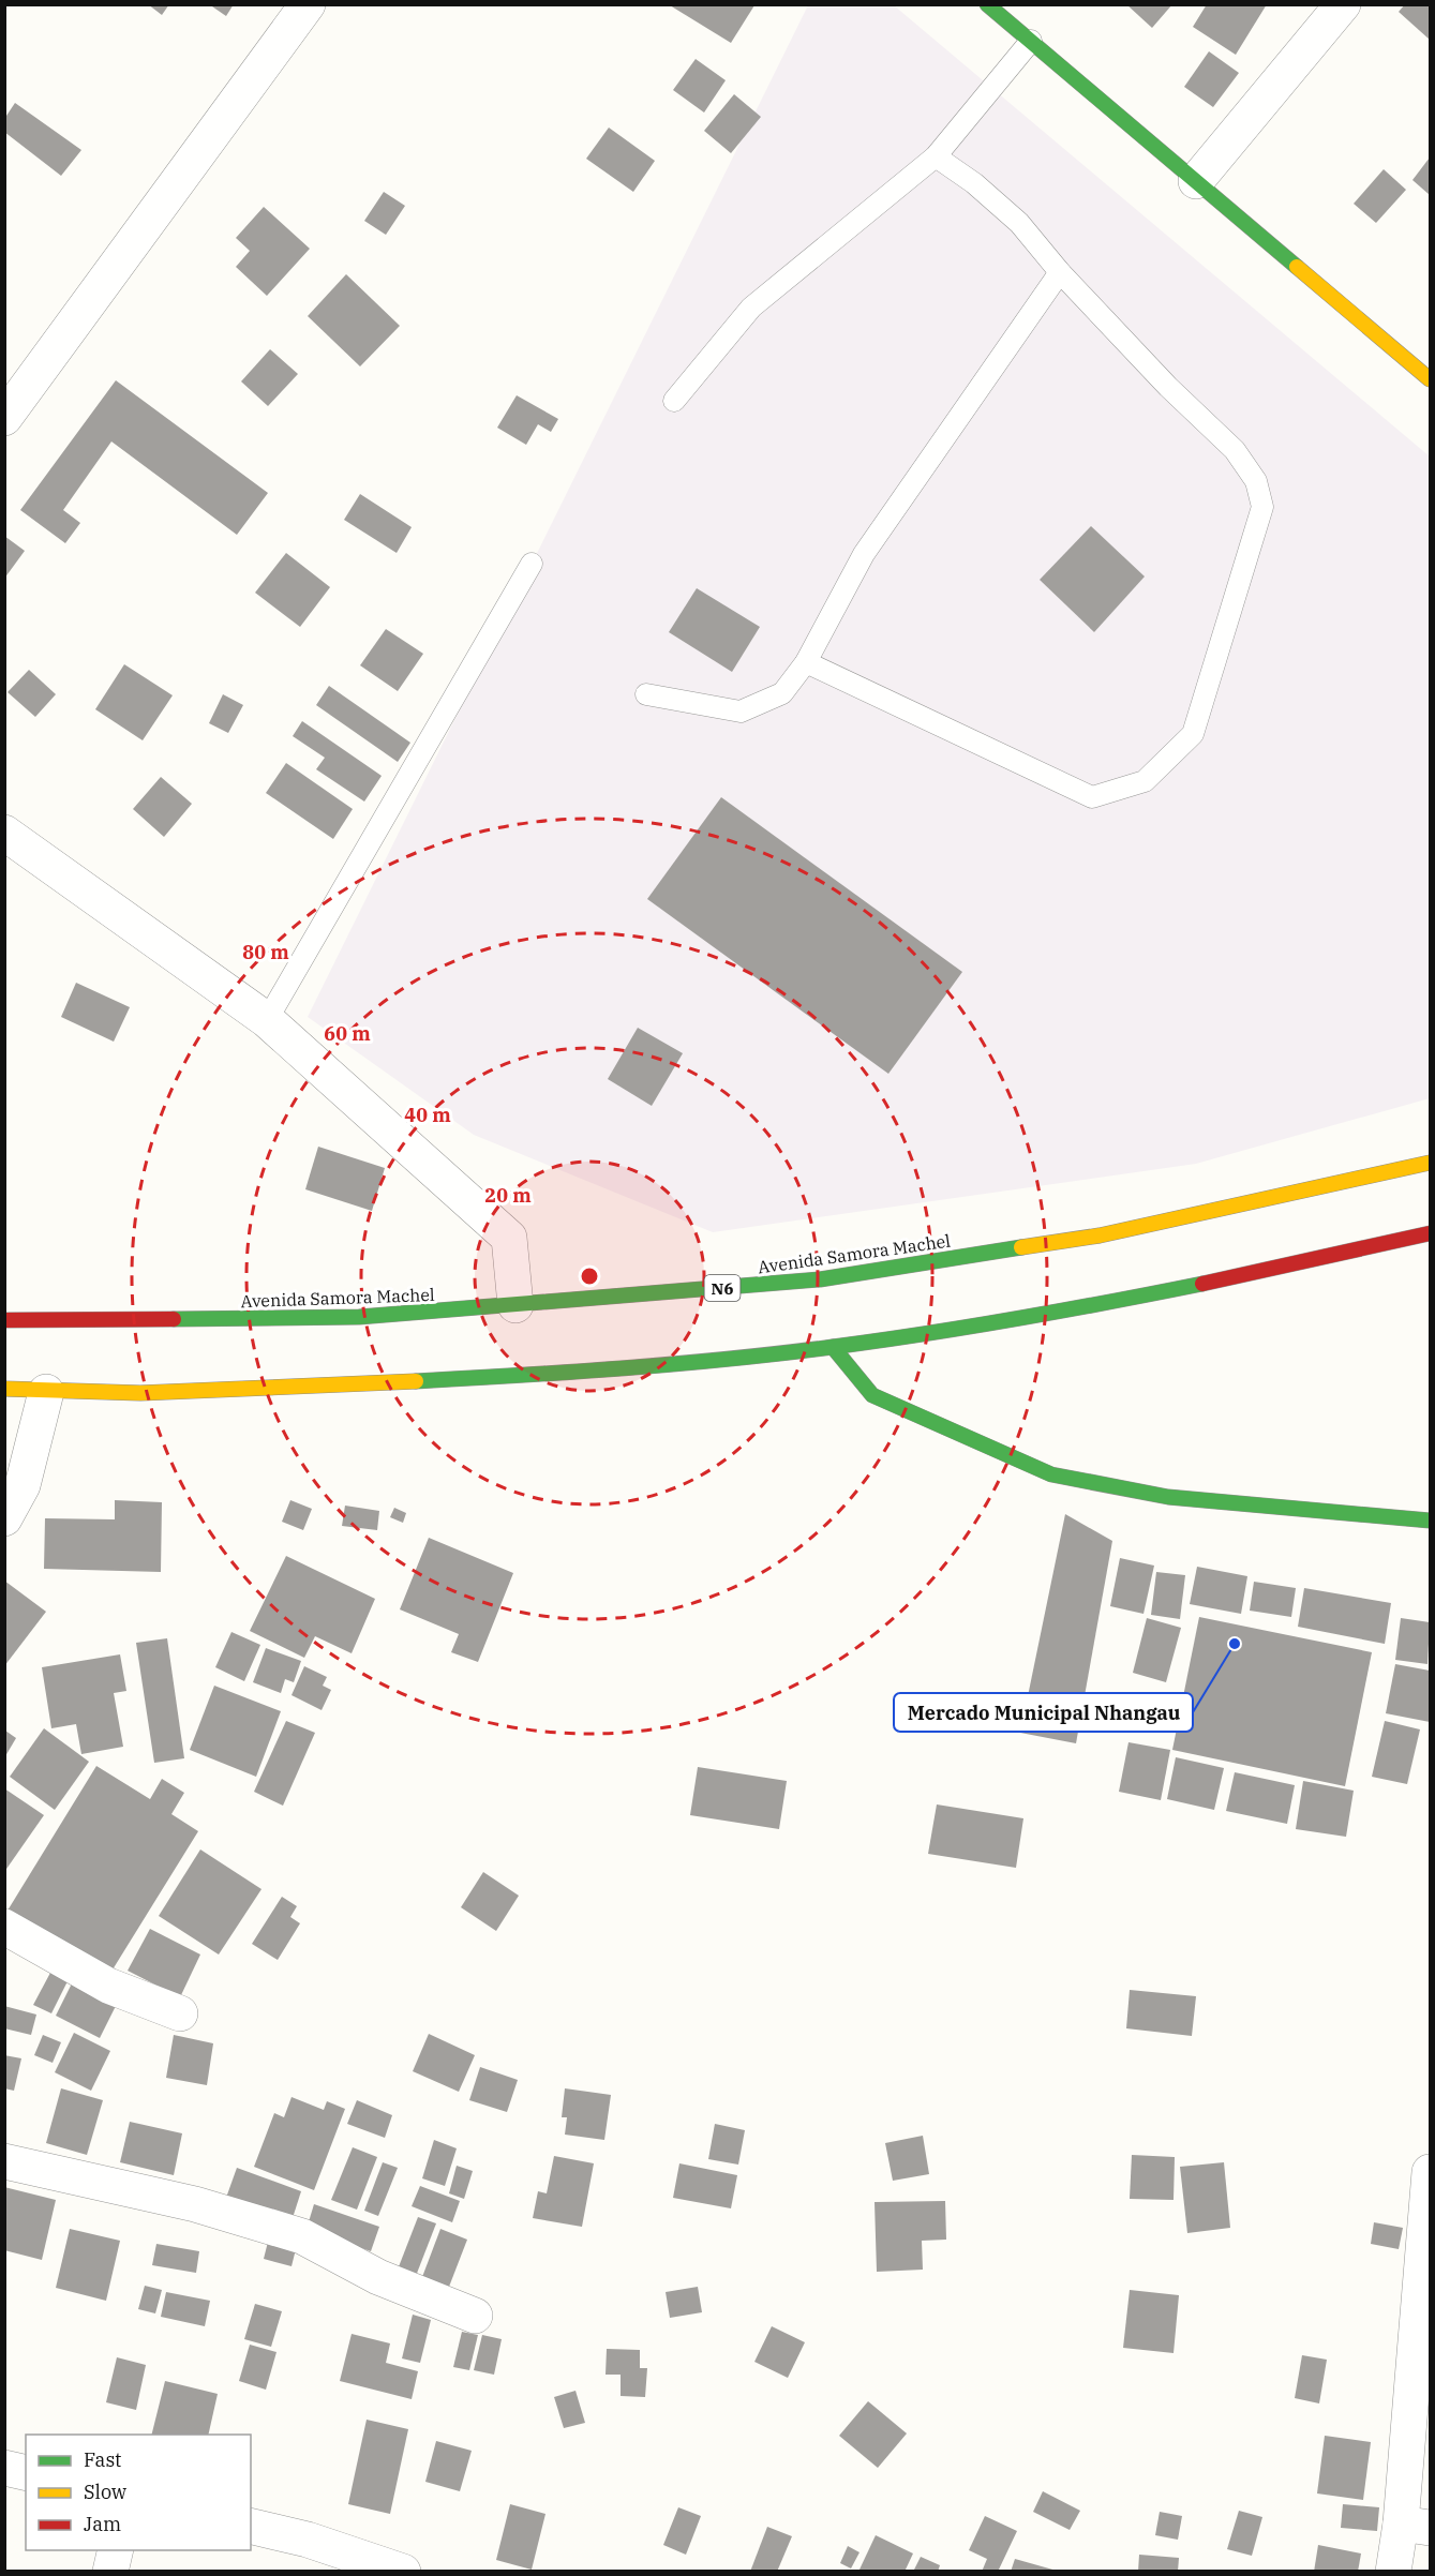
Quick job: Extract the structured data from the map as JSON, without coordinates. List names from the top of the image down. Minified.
{"streets":{"main road":["Avenida Samora Machel","N6"]},"places":["Mercado Municipal Nhangau"],"legend":["Fast","Slow","Jam"],"rings":["80 m","60 m","40 m","20 m"]}
